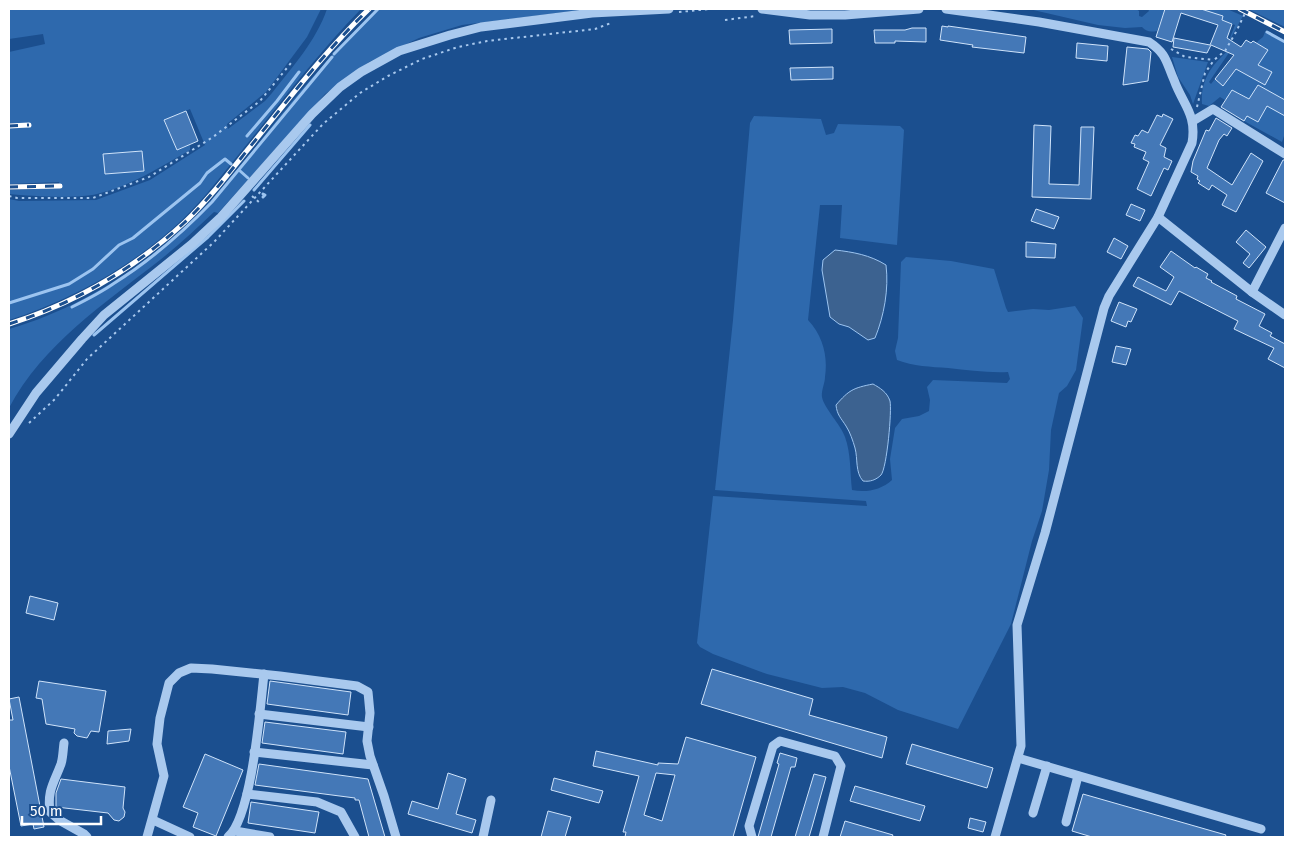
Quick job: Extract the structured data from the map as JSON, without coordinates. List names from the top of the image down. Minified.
{"scale_bar":"50 m"}
